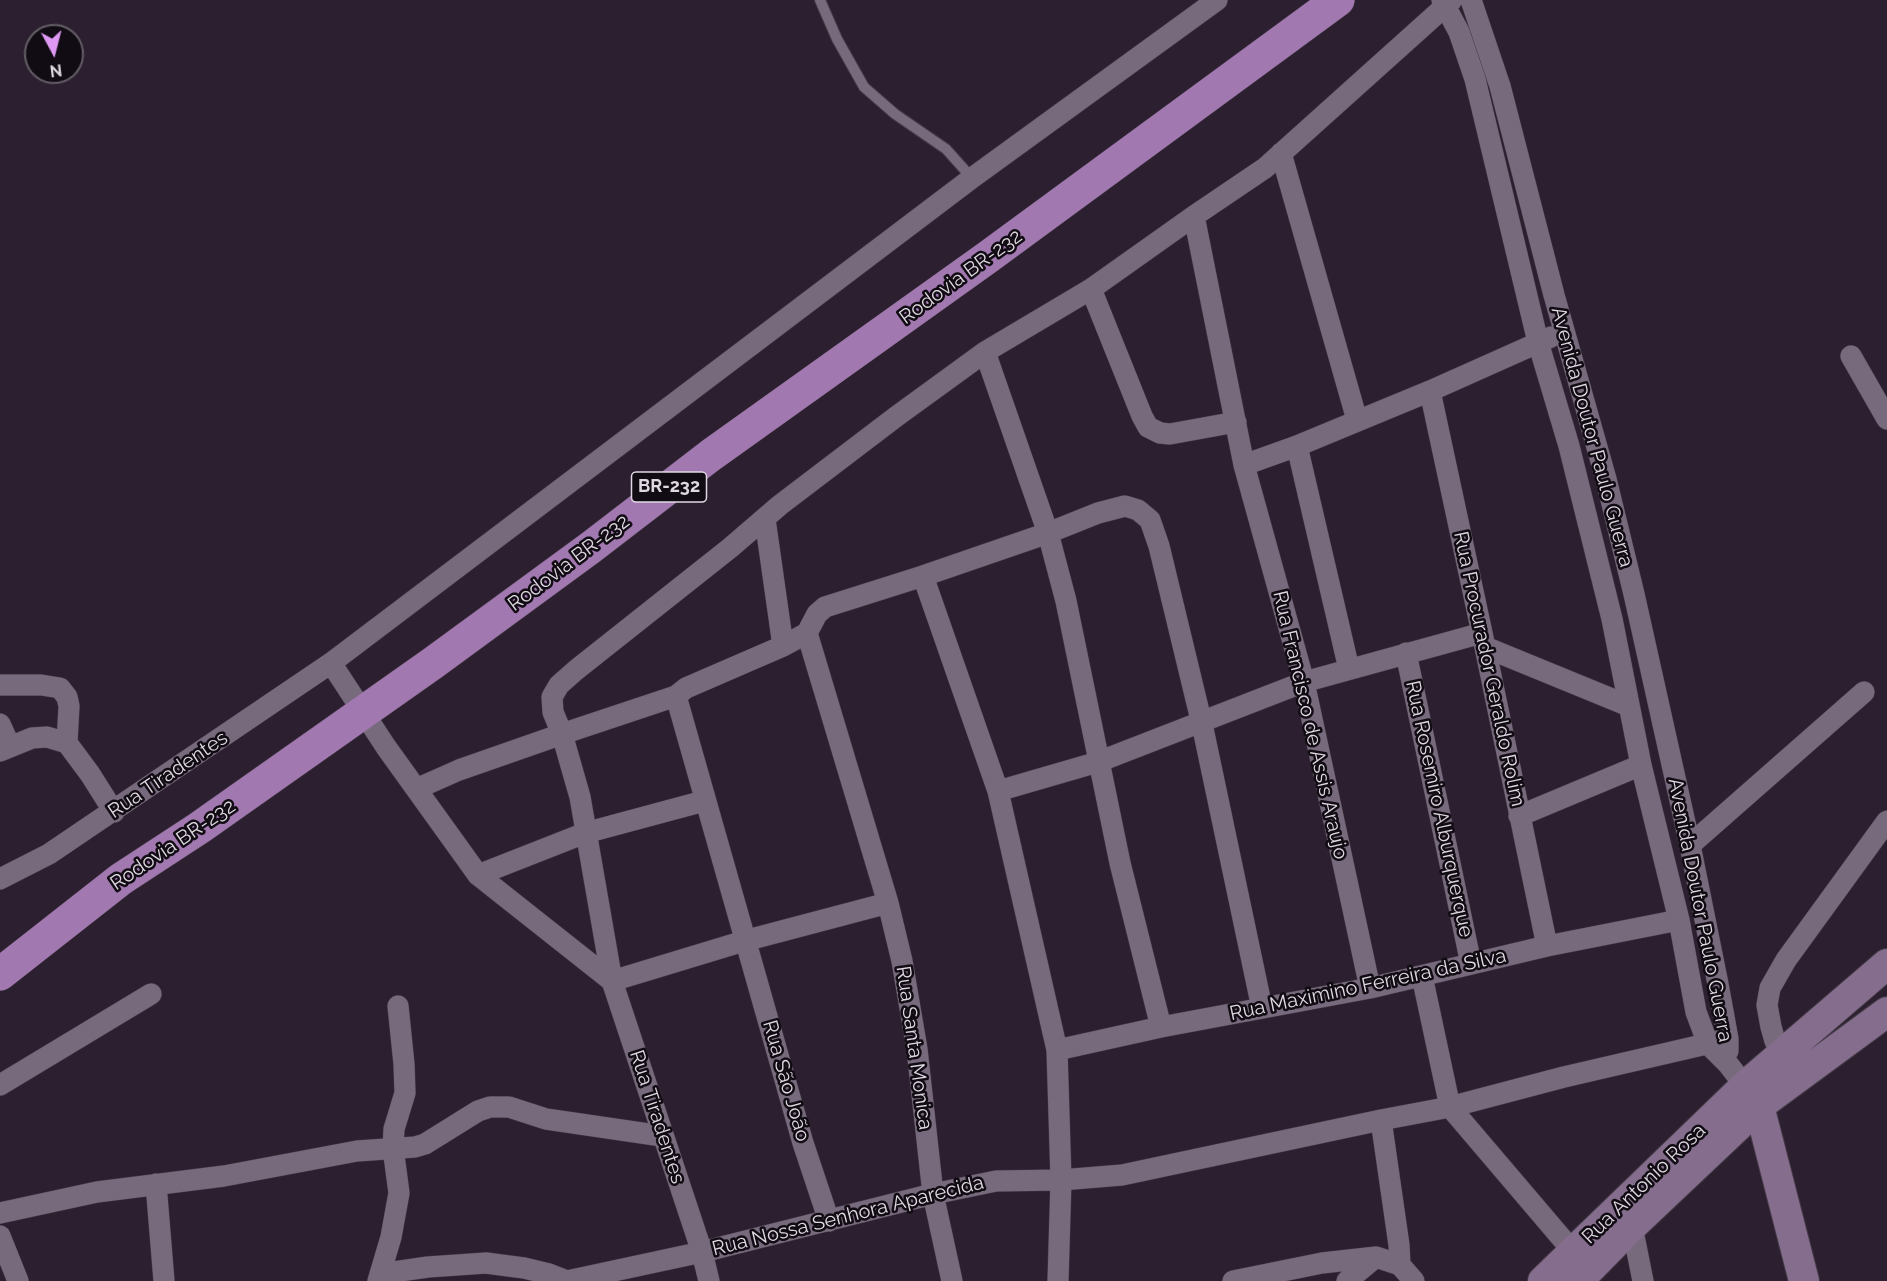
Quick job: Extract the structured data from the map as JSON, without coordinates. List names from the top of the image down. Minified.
{"streets":{"highway":["Rodovia BR-232","BR-232"],"main road":["Rua Antonio Rosa"],"street":["Avenida Doutor Paulo Guerra","Rua Procurador Geraldo Rolim","Rua Francisco de Assis Araujo","Rua Tiradentes","Rua Rosemiro Alburquerque","Rua Maximino Ferreira da Silva","Rua Santa Monica","Rua São João","Rua Nossa Senhora Aparecida"]},"crossings":[["Avenida Doutor Paulo Guerra","Rua Maximino Ferreira da Silva"],["Avenida Doutor Paulo Guerra","Rua Antonio Rosa"],["Avenida Doutor Paulo Guerra","Rua Nossa Senhora Aparecida"],["Rua Procurador Geraldo Rolim","Rua Maximino Ferreira da Silva"],["Rua Francisco de Assis Araujo","Rua Tiradentes"],["Rua Francisco de Assis Araujo","Rua Maximino Ferreira da Silva"],["Rua Tiradentes","Rua Nossa Senhora Aparecida"],["Rua Rosemiro Alburquerque","Rua Maximino Ferreira da Silva"],["Rua Santa Monica","Rua Nossa Senhora Aparecida"],["Rua São João","Rua Nossa Senhora Aparecida"]],"north":"bottom"}
